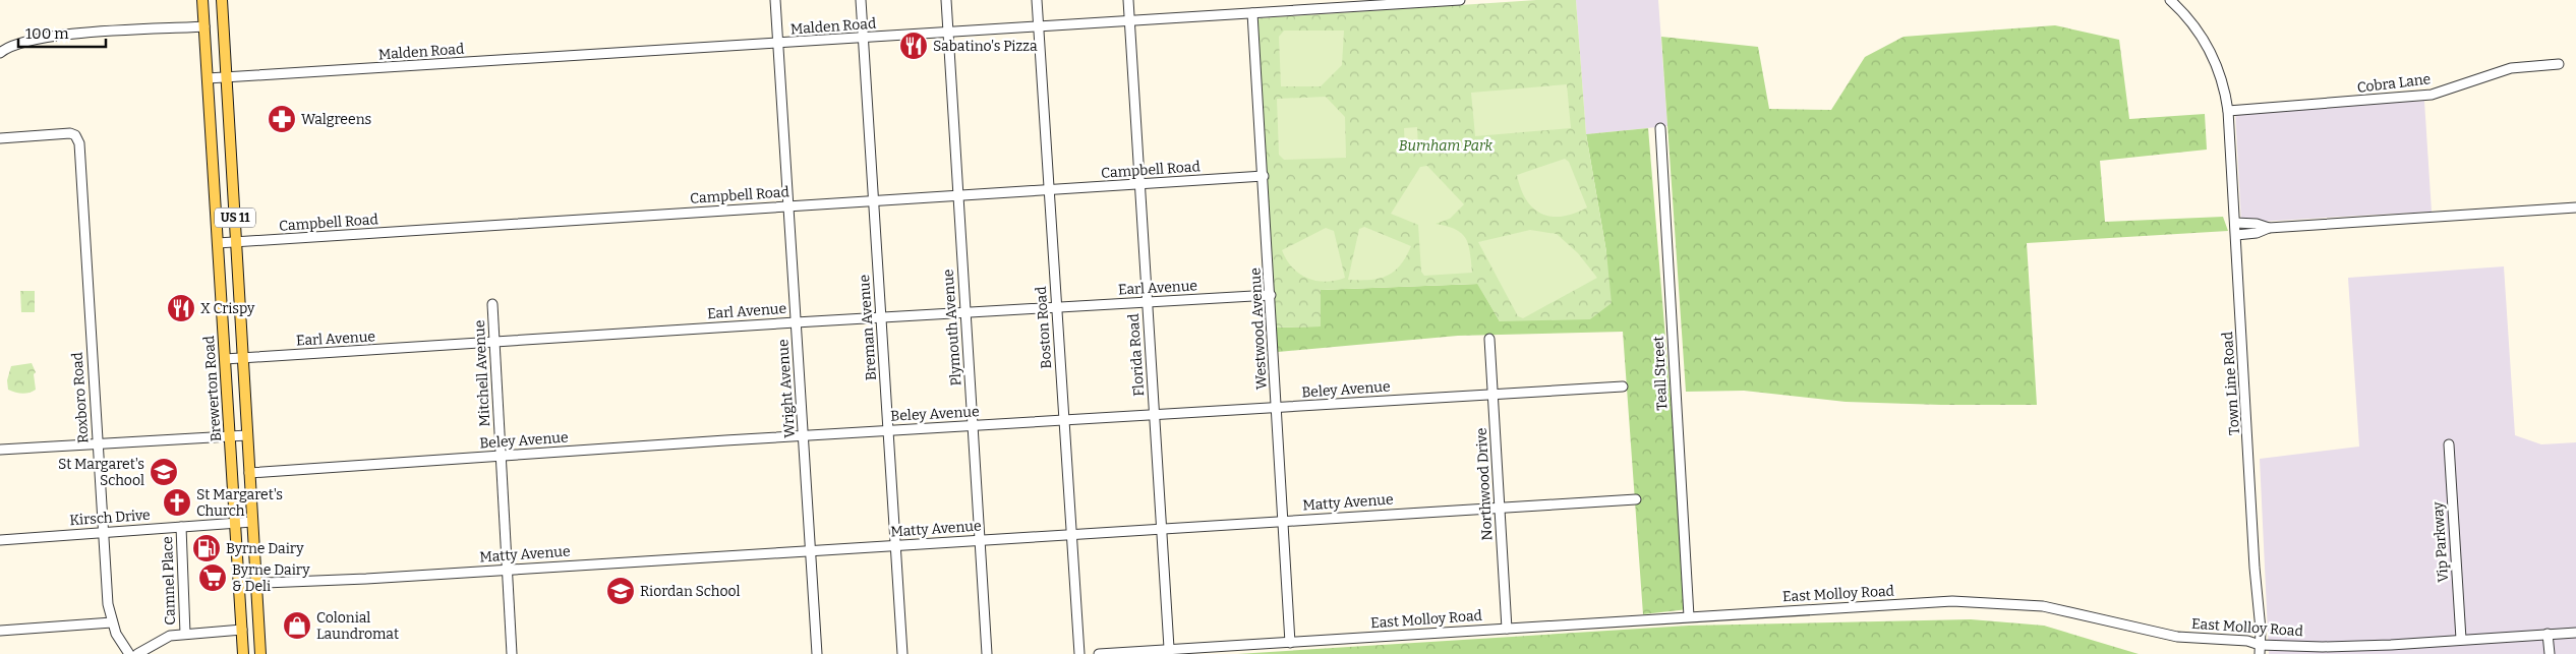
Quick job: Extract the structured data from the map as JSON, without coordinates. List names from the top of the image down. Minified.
{"streets":{"main road":["US 11","Brewerton Road"],"street":["Malden Road","Cobra Lane","Campbell Road","Earl Avenue","Breman Avenue","Plymouth Avenue","Boston Road","Westwood Avenue","Florida Road","Mitchell Avenue","Teall Street","Town Line Road","Wright Avenue","Beley Avenue","Roxboro Road","Northwood Drive","Matty Avenue","Kirsch Drive","Vip Parkway","Camnel Place","East Molloy Road"]},"crossings":[["Malden Road","US 11"],["Malden Road","Breman Avenue"],["Malden Road","Plymouth Avenue"],["Malden Road","Boston Road"],["Malden Road","Westwood Avenue"],["Malden Road","Florida Road"],["Malden Road","Brewerton Road"],["Malden Road","Wright Avenue"],["Cobra Lane","Town Line Road"],["Campbell Road","US 11"],["Campbell Road","Breman Avenue"],["Campbell Road","Plymouth Avenue"],["Campbell Road","Boston Road"],["Campbell Road","Westwood Avenue"],["Campbell Road","Florida Road"],["Campbell Road","Brewerton Road"],["Campbell Road","Wright Avenue"],["US 11","Earl Avenue"],["US 11","Beley Avenue"],["US 11","Matty Avenue"],["US 11","Kirsch Drive"],["Earl Avenue","Breman Avenue"],["Earl Avenue","Plymouth Avenue"],["Earl Avenue","Boston Road"],["Earl Avenue","Westwood Avenue"],["Earl Avenue","Florida Road"],["Earl Avenue","Mitchell Avenue"],["Earl Avenue","Brewerton Road"],["Earl Avenue","Wright Avenue"],["Breman Avenue","Beley Avenue"],["Breman Avenue","Matty Avenue"],["Plymouth Avenue","Beley Avenue"],["Plymouth Avenue","Matty Avenue"],["Boston Road","Beley Avenue"],["Boston Road","Matty Avenue"],["Westwood Avenue","Beley Avenue"],["Westwood Avenue","Matty Avenue"],["Westwood Avenue","East Molloy Road"],["Florida Road","Beley Avenue"],["Florida Road","Matty Avenue"],["Florida Road","East Molloy Road"],["Mitchell Avenue","Beley Avenue"],["Mitchell Avenue","Matty Avenue"],["Teall Street","East Molloy Road"],["Town Line Road","East Molloy Road"],["Brewerton Road","Matty Avenue"],["Brewerton Road","Kirsch Drive"],["Wright Avenue","Beley Avenue"],["Wright Avenue","Matty Avenue"],["Beley Avenue","Northwood Drive"],["Roxboro Road","Kirsch Drive"],["Northwood Drive","Matty Avenue"],["Northwood Drive","East Molloy Road"],["Kirsch Drive","Camnel Place"],["Vip Parkway","East Molloy Road"]],"parks":["Burnham Park"],"places":{"restaurant":["Sabatino's Pizza","X Crispy"],"pharmacy":["Walgreens"],"school or university":["St Margaret's School","Riordan School"],"church":["St Margaret's Church"],"fuel station":["Byrne Dairy"],"supermarket":["Byrne Dairy & Deli"],"shop":["Colonial Laundromat"]},"scale_bar":"100 m"}
